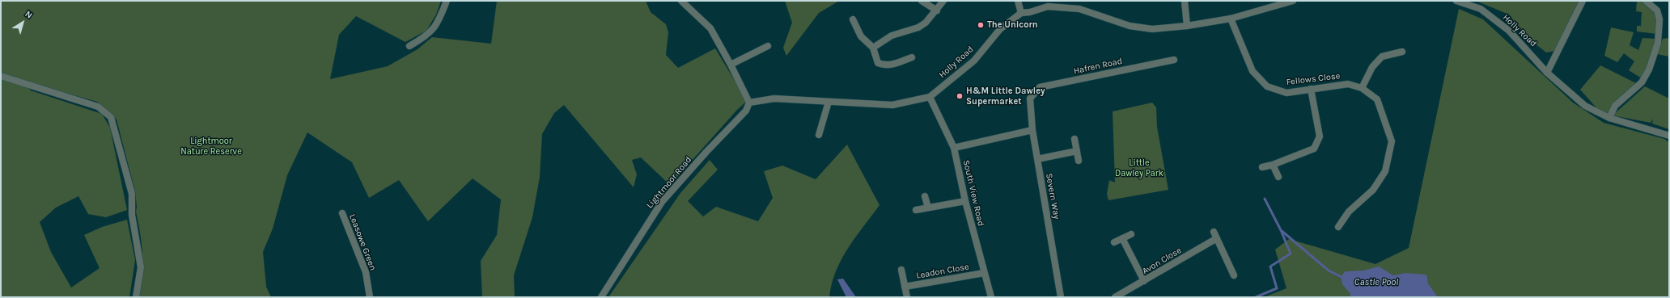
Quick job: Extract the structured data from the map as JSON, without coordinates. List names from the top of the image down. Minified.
{"streets":{"street":["Holly Road","Hafren Road","Fellows Close","Lightmoor Road","South View Road","Severn Way","Leasowe Green","Avon Close","Leadon Close"]},"crossings":[["Holly Road","Fellows Close"],["Holly Road","Lightmoor Road"],["Holly Road","South View Road"],["Hafren Road","Severn Way"],["South View Road","Leadon Close"]],"water":["Castle Pool"],"parks":["Lightmoor Nature Reserve","Little Dawley Park"],"places":["The Unicorn","H&M Little Dawley Supermarket"],"north":"top right"}
